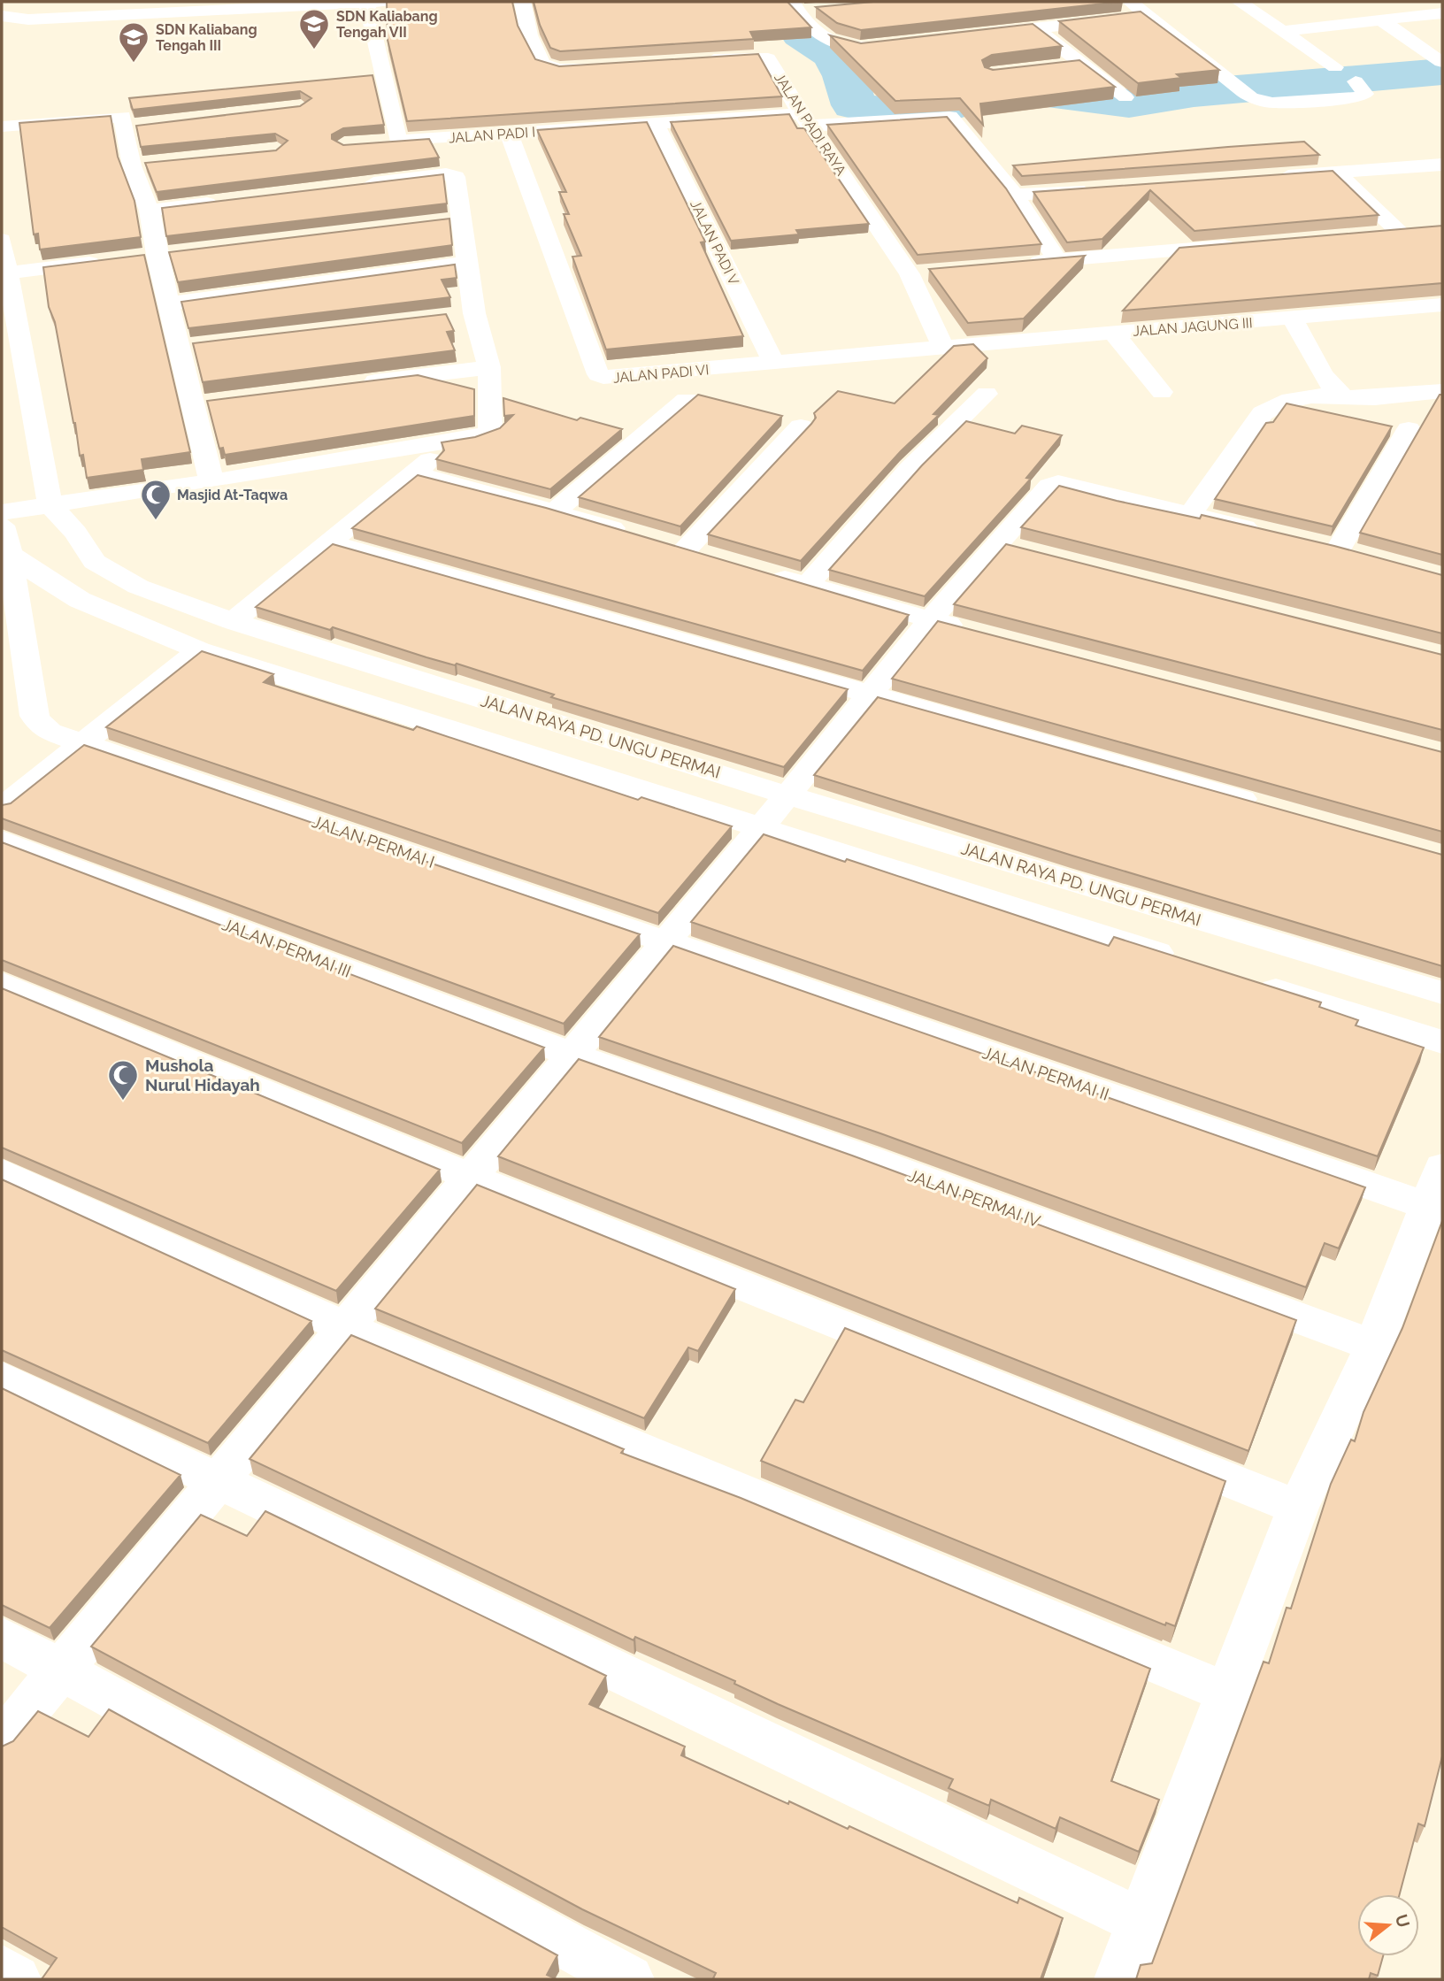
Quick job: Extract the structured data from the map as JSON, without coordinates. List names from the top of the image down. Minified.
{"streets":{"street":["JALAN PADI RAYA","JALAN PADI I","JALAN PADI V","JALAN JAGUNG III","JALAN PADI VI","JALAN RAYA PD. UNGU PERMAI","JALAN PERMAI I","JALAN PERMAI III","JALAN PERMAI II","JALAN PERMAI IV"]},"crossings":[["JALAN PADI RAYA","JALAN PADI I"],["JALAN PADI RAYA","JALAN JAGUNG III"],["JALAN PADI RAYA","JALAN PADI VI"],["JALAN PADI I","JALAN PADI V"],["JALAN PADI I","JALAN PADI VI"],["JALAN PADI V","JALAN PADI VI"],["JALAN JAGUNG III","JALAN PADI VI"],["JALAN PERMAI I","JALAN PERMAI II"],["JALAN PERMAI III","JALAN PERMAI IV"]],"places":{"school or university":["SDN Kaliabang Tengah VII","SDN Kaliabang Tengah III"],"mosque":["Masjid At-Taqwa","Mushola Nurul Hidayah"]},"north":"right"}
